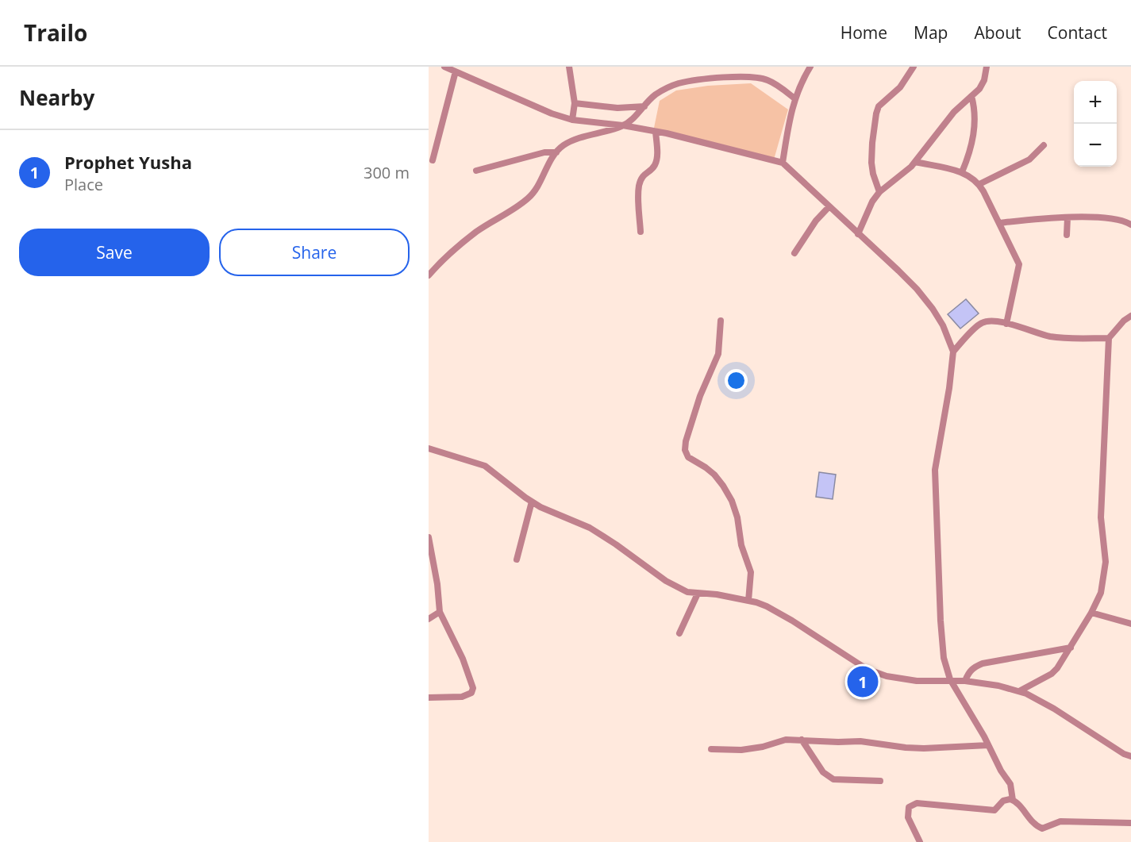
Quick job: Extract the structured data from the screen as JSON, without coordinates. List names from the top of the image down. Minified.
{"page":{"header":"Trailo","nav":["Home","Map","About","Contact"],"heading":"Nearby","map_buttons":["+","−"],"list":[{"mark":"1","name":"Prophet Yusha","note":"Place","value":"300 m"}],"buttons":["Save","Share"],"pins":"1"}}
